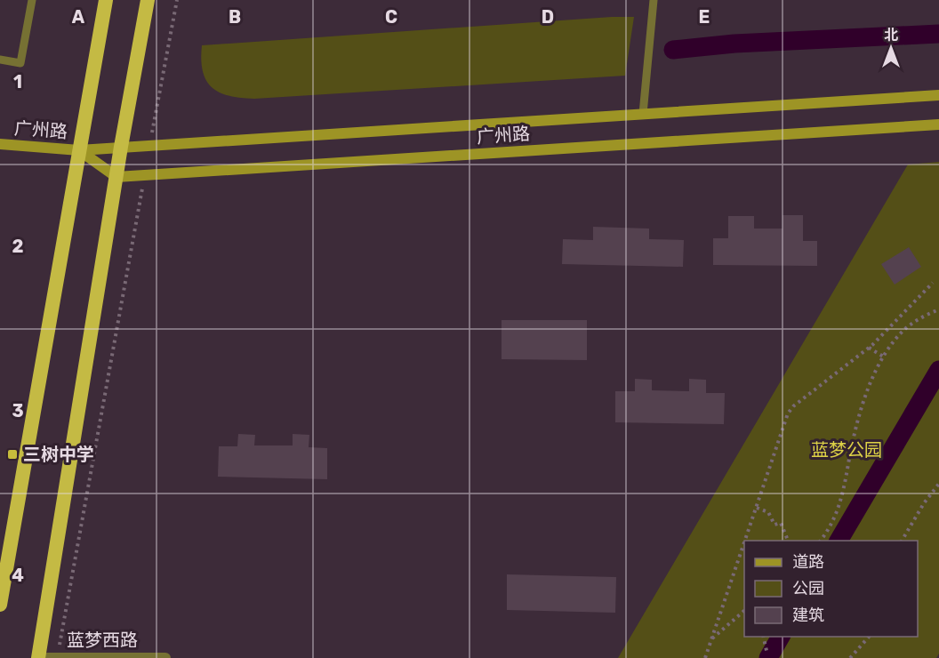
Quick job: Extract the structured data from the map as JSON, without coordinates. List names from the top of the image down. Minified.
{"streets":{"main road":["广州路"],"street":["蓝梦西路"]},"parks":["蓝梦公园"],"places":{"transit":["三树中学"]},"legend":["道路","公园","建筑"],"north":"top","grid":{"columns":["A","B","C","D","E"],"rows":["1","2","3","4"]}}
